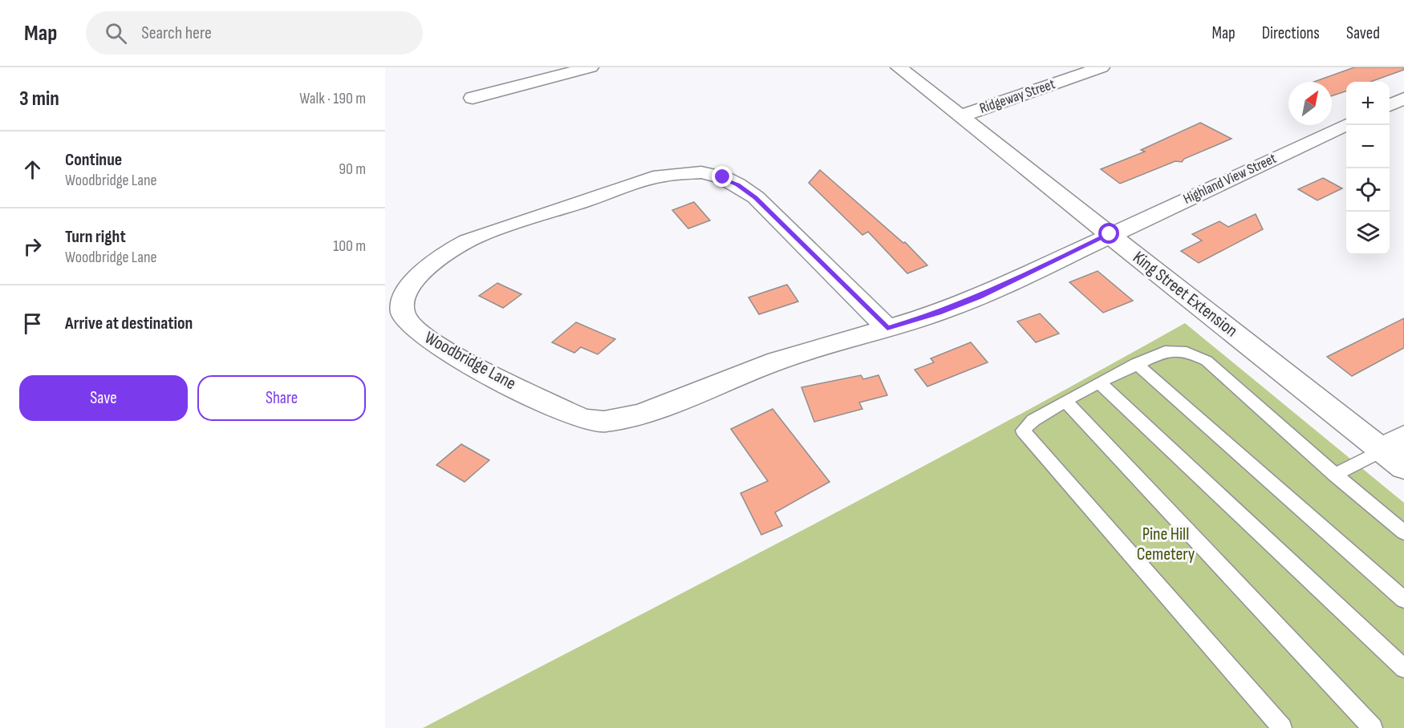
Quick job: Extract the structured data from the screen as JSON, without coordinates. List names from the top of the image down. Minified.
{"streets":{"street":["Ridgeway Street","Highland View Street","King Street Extension","Woodbridge Lane"]},"crossings":[["Ridgeway Street","King Street Extension"],["Highland View Street","King Street Extension"],["Highland View Street","Woodbridge Lane"],["King Street Extension","Woodbridge Lane"]],"parks":["Pine Hill Cemetery"],"north":"top right","page":{"header":"Map","search":"Search here","nav":["Map","Directions","Saved"],"heading":["3 min","Walk · 190 m"],"map_buttons":["+","−"],"list":[["Continue","Woodbridge Lane","90 m"],["Turn right","Woodbridge Lane","100 m"],"Arrive at destination"],"buttons":["Save","Share"]}}
